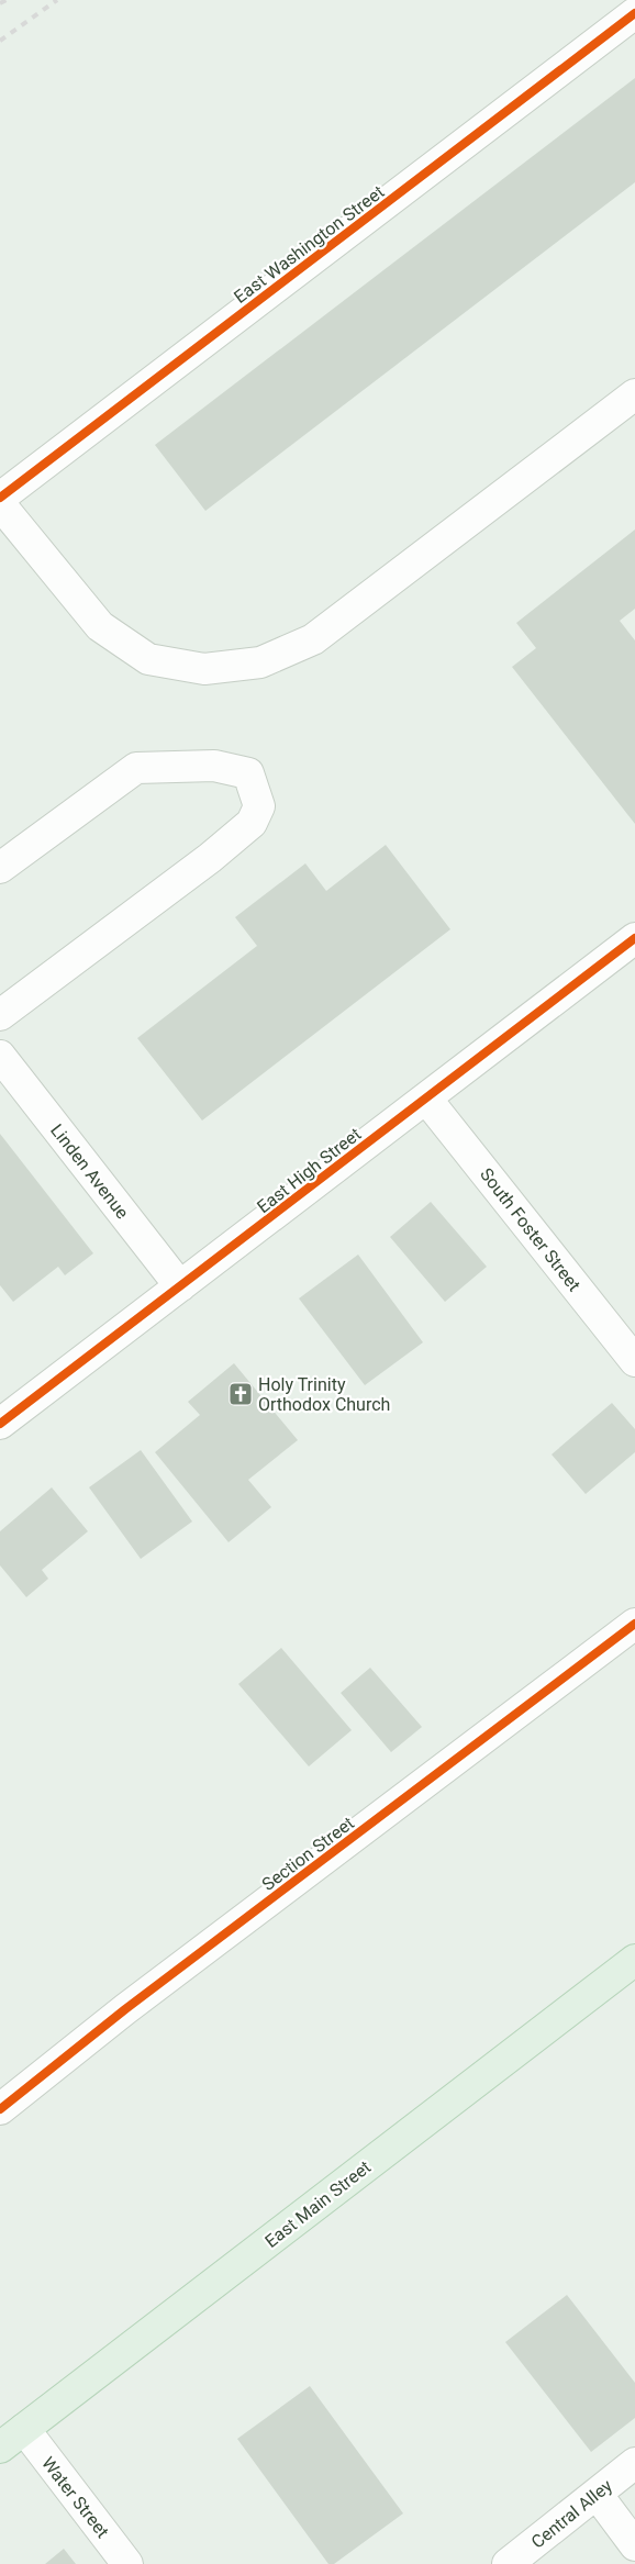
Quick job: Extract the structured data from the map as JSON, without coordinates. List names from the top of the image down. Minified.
{"streets":{"main road":["East Main Street"],"street":["East Washington Street","East High Street","Linden Avenue","South Foster Street","Section Street","Water Street","Central Alley"]},"crossings":[["East High Street","Linden Avenue"],["East High Street","South Foster Street"],["East Main Street","Water Street"]],"places":{"church":["Holy Trinity Orthodox Church"]}}
